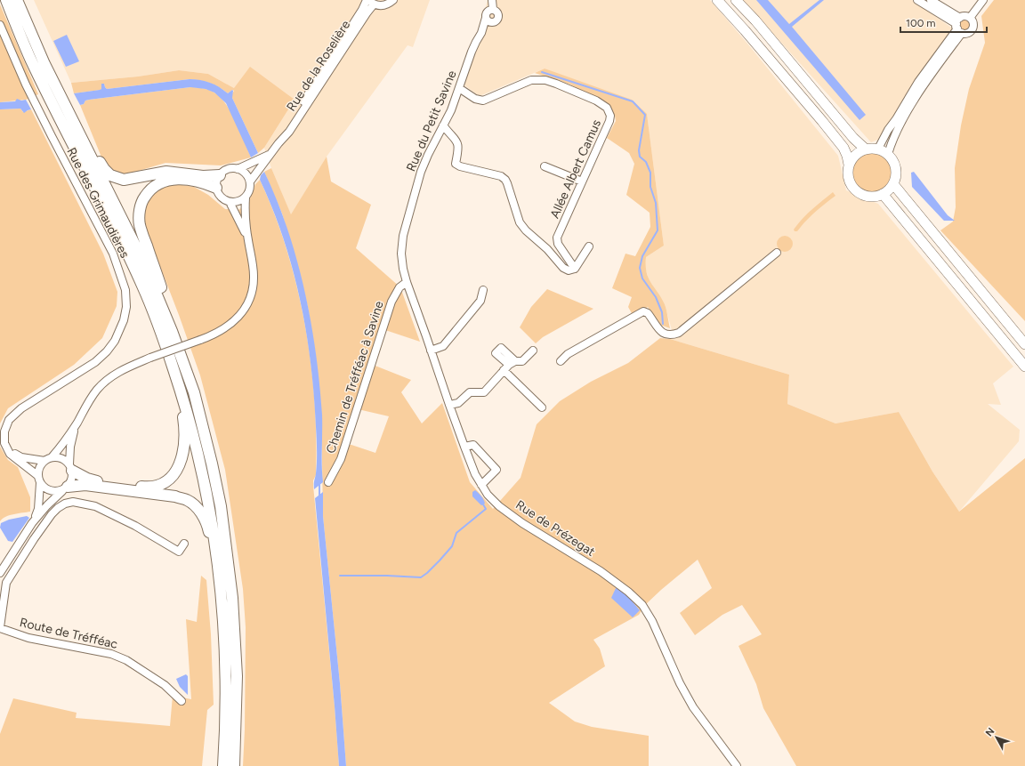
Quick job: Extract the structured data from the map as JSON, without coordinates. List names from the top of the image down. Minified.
{"streets":{"street":["Rue de la Roselière","Rue du Petit Savine","Allée Albert Camus","Rue des Grimaudières","Chemin de Tréfféac à Savine","Rue de Prézegat","Route de Tréfféac"]},"crossings":[["Rue du Petit Savine","Allée Albert Camus"],["Rue du Petit Savine","Chemin de Tréfféac à Savine"],["Rue du Petit Savine","Rue de Prézegat"],["Chemin de Tréfféac à Savine","Rue de Prézegat"]],"scale_bar":"100 m","north":"top left"}
